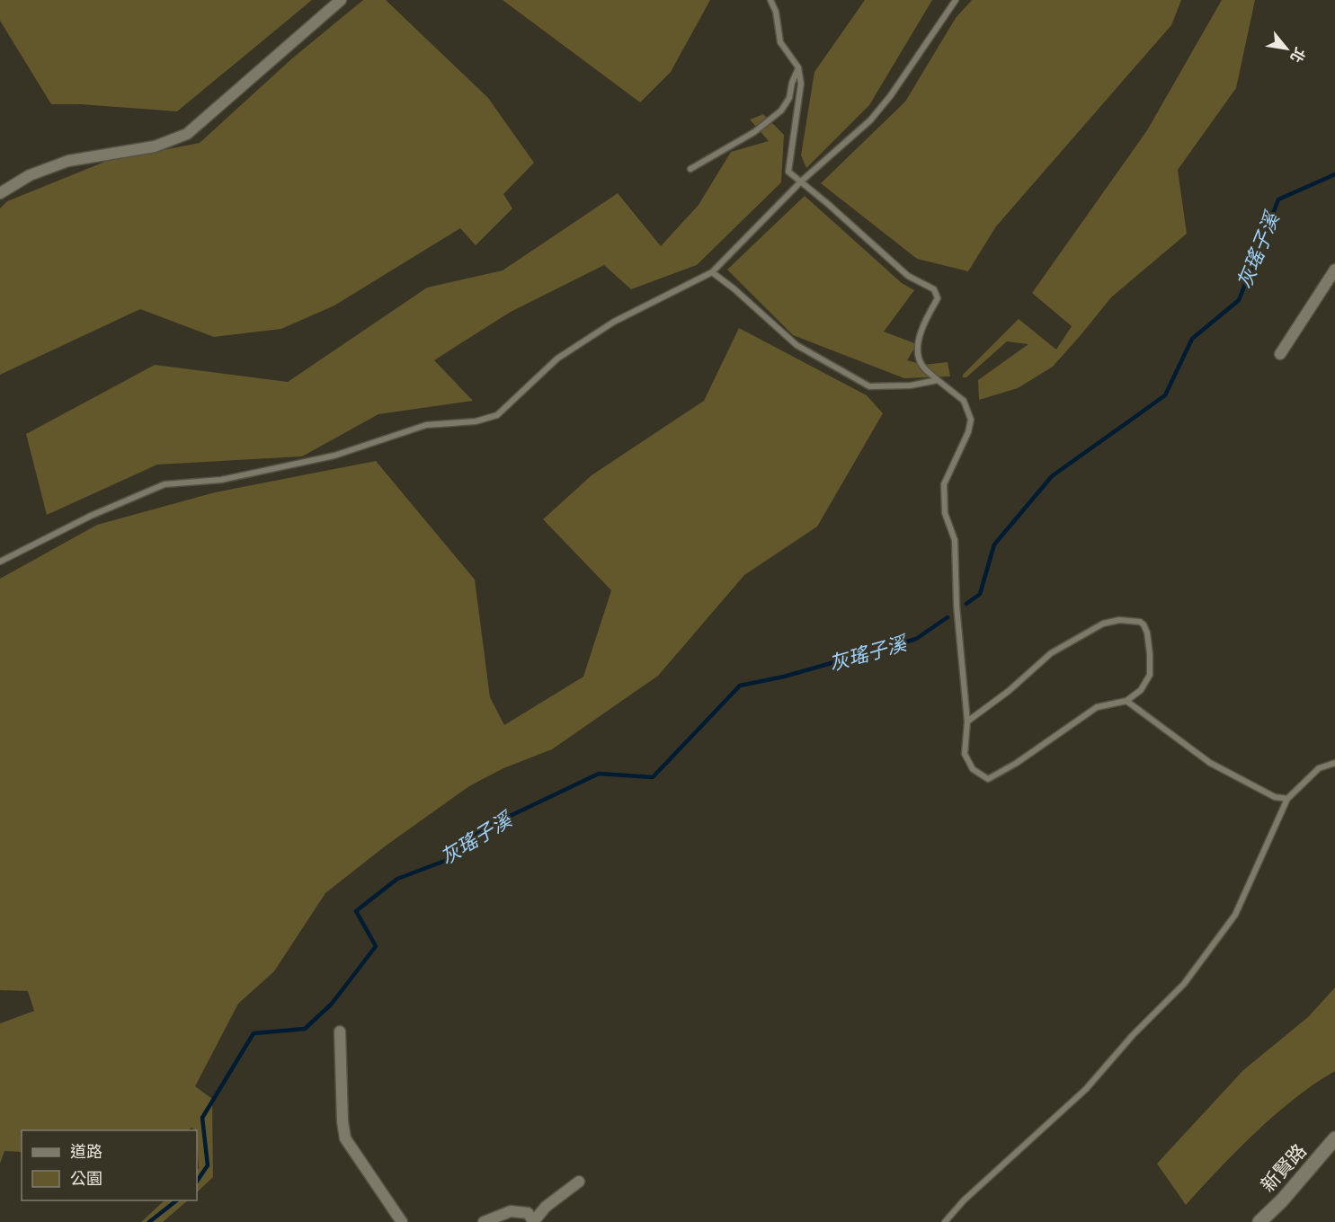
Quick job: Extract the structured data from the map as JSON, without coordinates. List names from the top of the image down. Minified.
{"streets":{"street":["新賢路"]},"water":["灰瑤子溪"],"legend":["道路","公園"],"north":"bottom right"}
